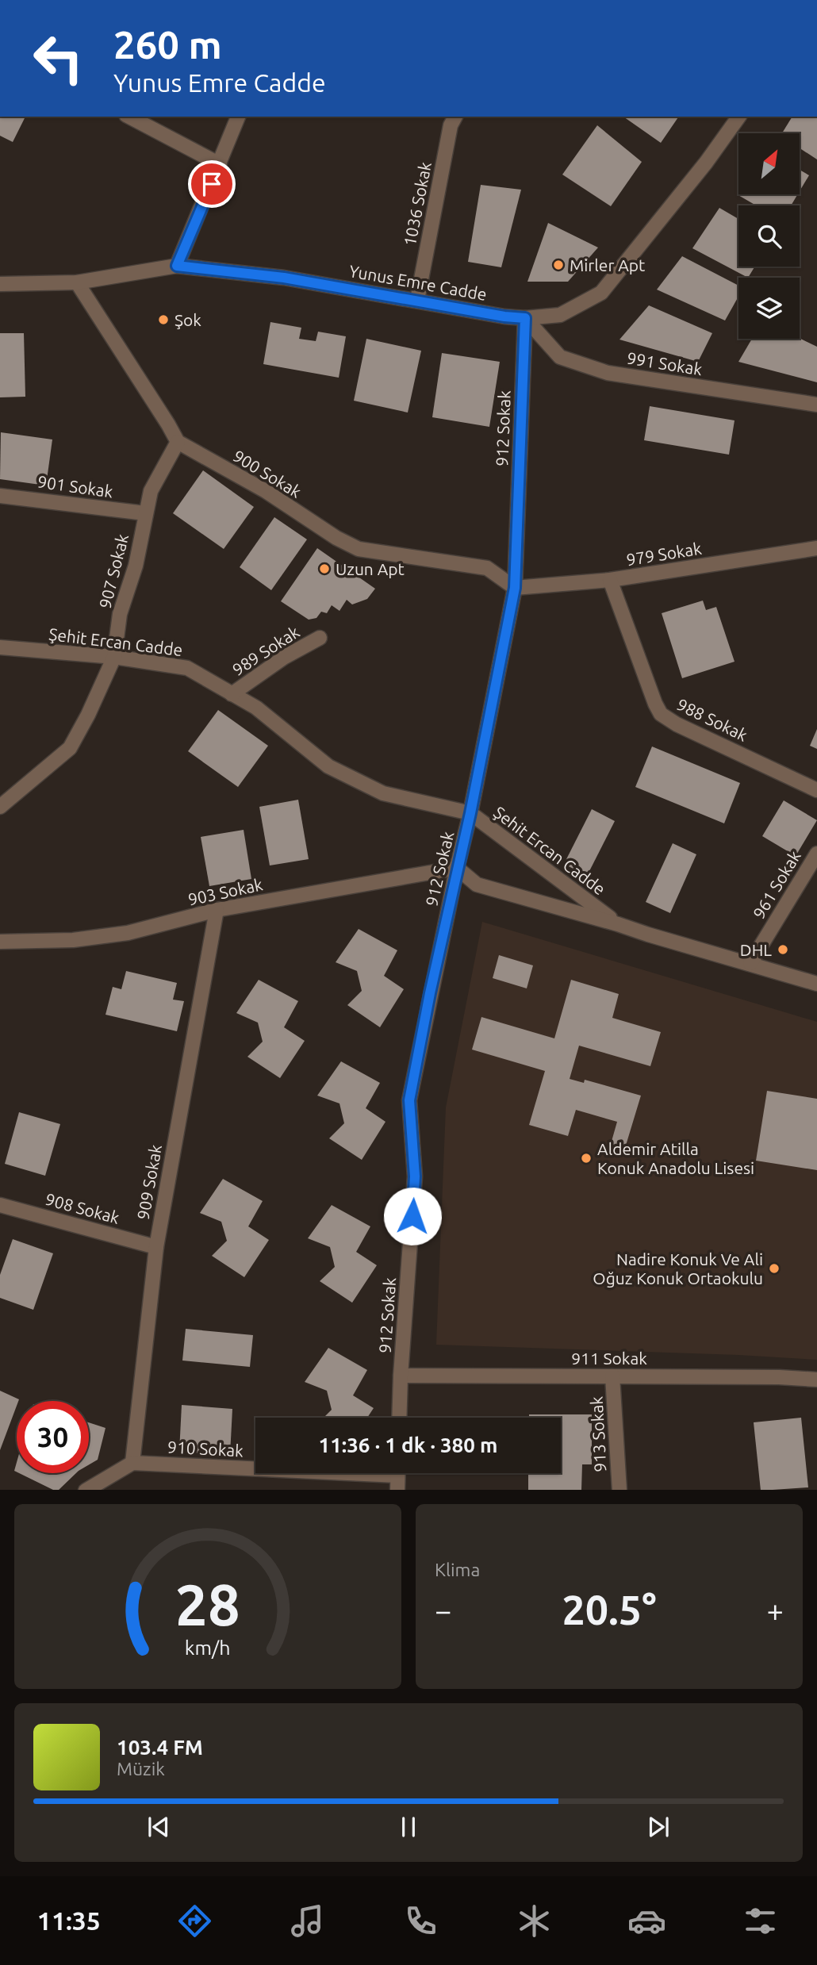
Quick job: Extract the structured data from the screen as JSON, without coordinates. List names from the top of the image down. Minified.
{"streets":{"street":["1036 Sokak","Yunus Emre Cadde","991 Sokak","912 Sokak","900 Sokak","901 Sokak","979 Sokak","907 Sokak","Şehit Ercan Cadde","989 Sokak","988 Sokak","961 Sokak","903 Sokak","909 Sokak","908 Sokak","911 Sokak","913 Sokak","910 Sokak"]},"crossings":[["1036 Sokak","Yunus Emre Cadde"],["Yunus Emre Cadde","991 Sokak"],["Yunus Emre Cadde","912 Sokak"],["991 Sokak","912 Sokak"],["912 Sokak","900 Sokak"],["912 Sokak","979 Sokak"],["912 Sokak","Şehit Ercan Cadde"],["912 Sokak","903 Sokak"],["912 Sokak","911 Sokak"],["900 Sokak","979 Sokak"],["900 Sokak","907 Sokak"],["901 Sokak","907 Sokak"],["979 Sokak","988 Sokak"],["907 Sokak","Şehit Ercan Cadde"],["Şehit Ercan Cadde","989 Sokak"],["Şehit Ercan Cadde","961 Sokak"],["Şehit Ercan Cadde","903 Sokak"],["903 Sokak","909 Sokak"],["909 Sokak","908 Sokak"],["909 Sokak","910 Sokak"],["911 Sokak","913 Sokak"]],"places":["Mirler Apt","Şok","Uzun Apt","DHL","Aldemir Atilla Konuk Anadolu Lisesi","Nadire Konuk Ve Ali Oğuz Konuk Ortaokulu"],"north":"top right","page":{"turn":["260 m","Yunus Emre Cadde"],"limit":"30","trip":"11:36 · 1 dk · 380 m","tile":"Klima","heat":["−","20.5°","+"],"song":["103.4 FM","Müzik"],"tabs":"11:35","gauge":["28","km/h"]}}
